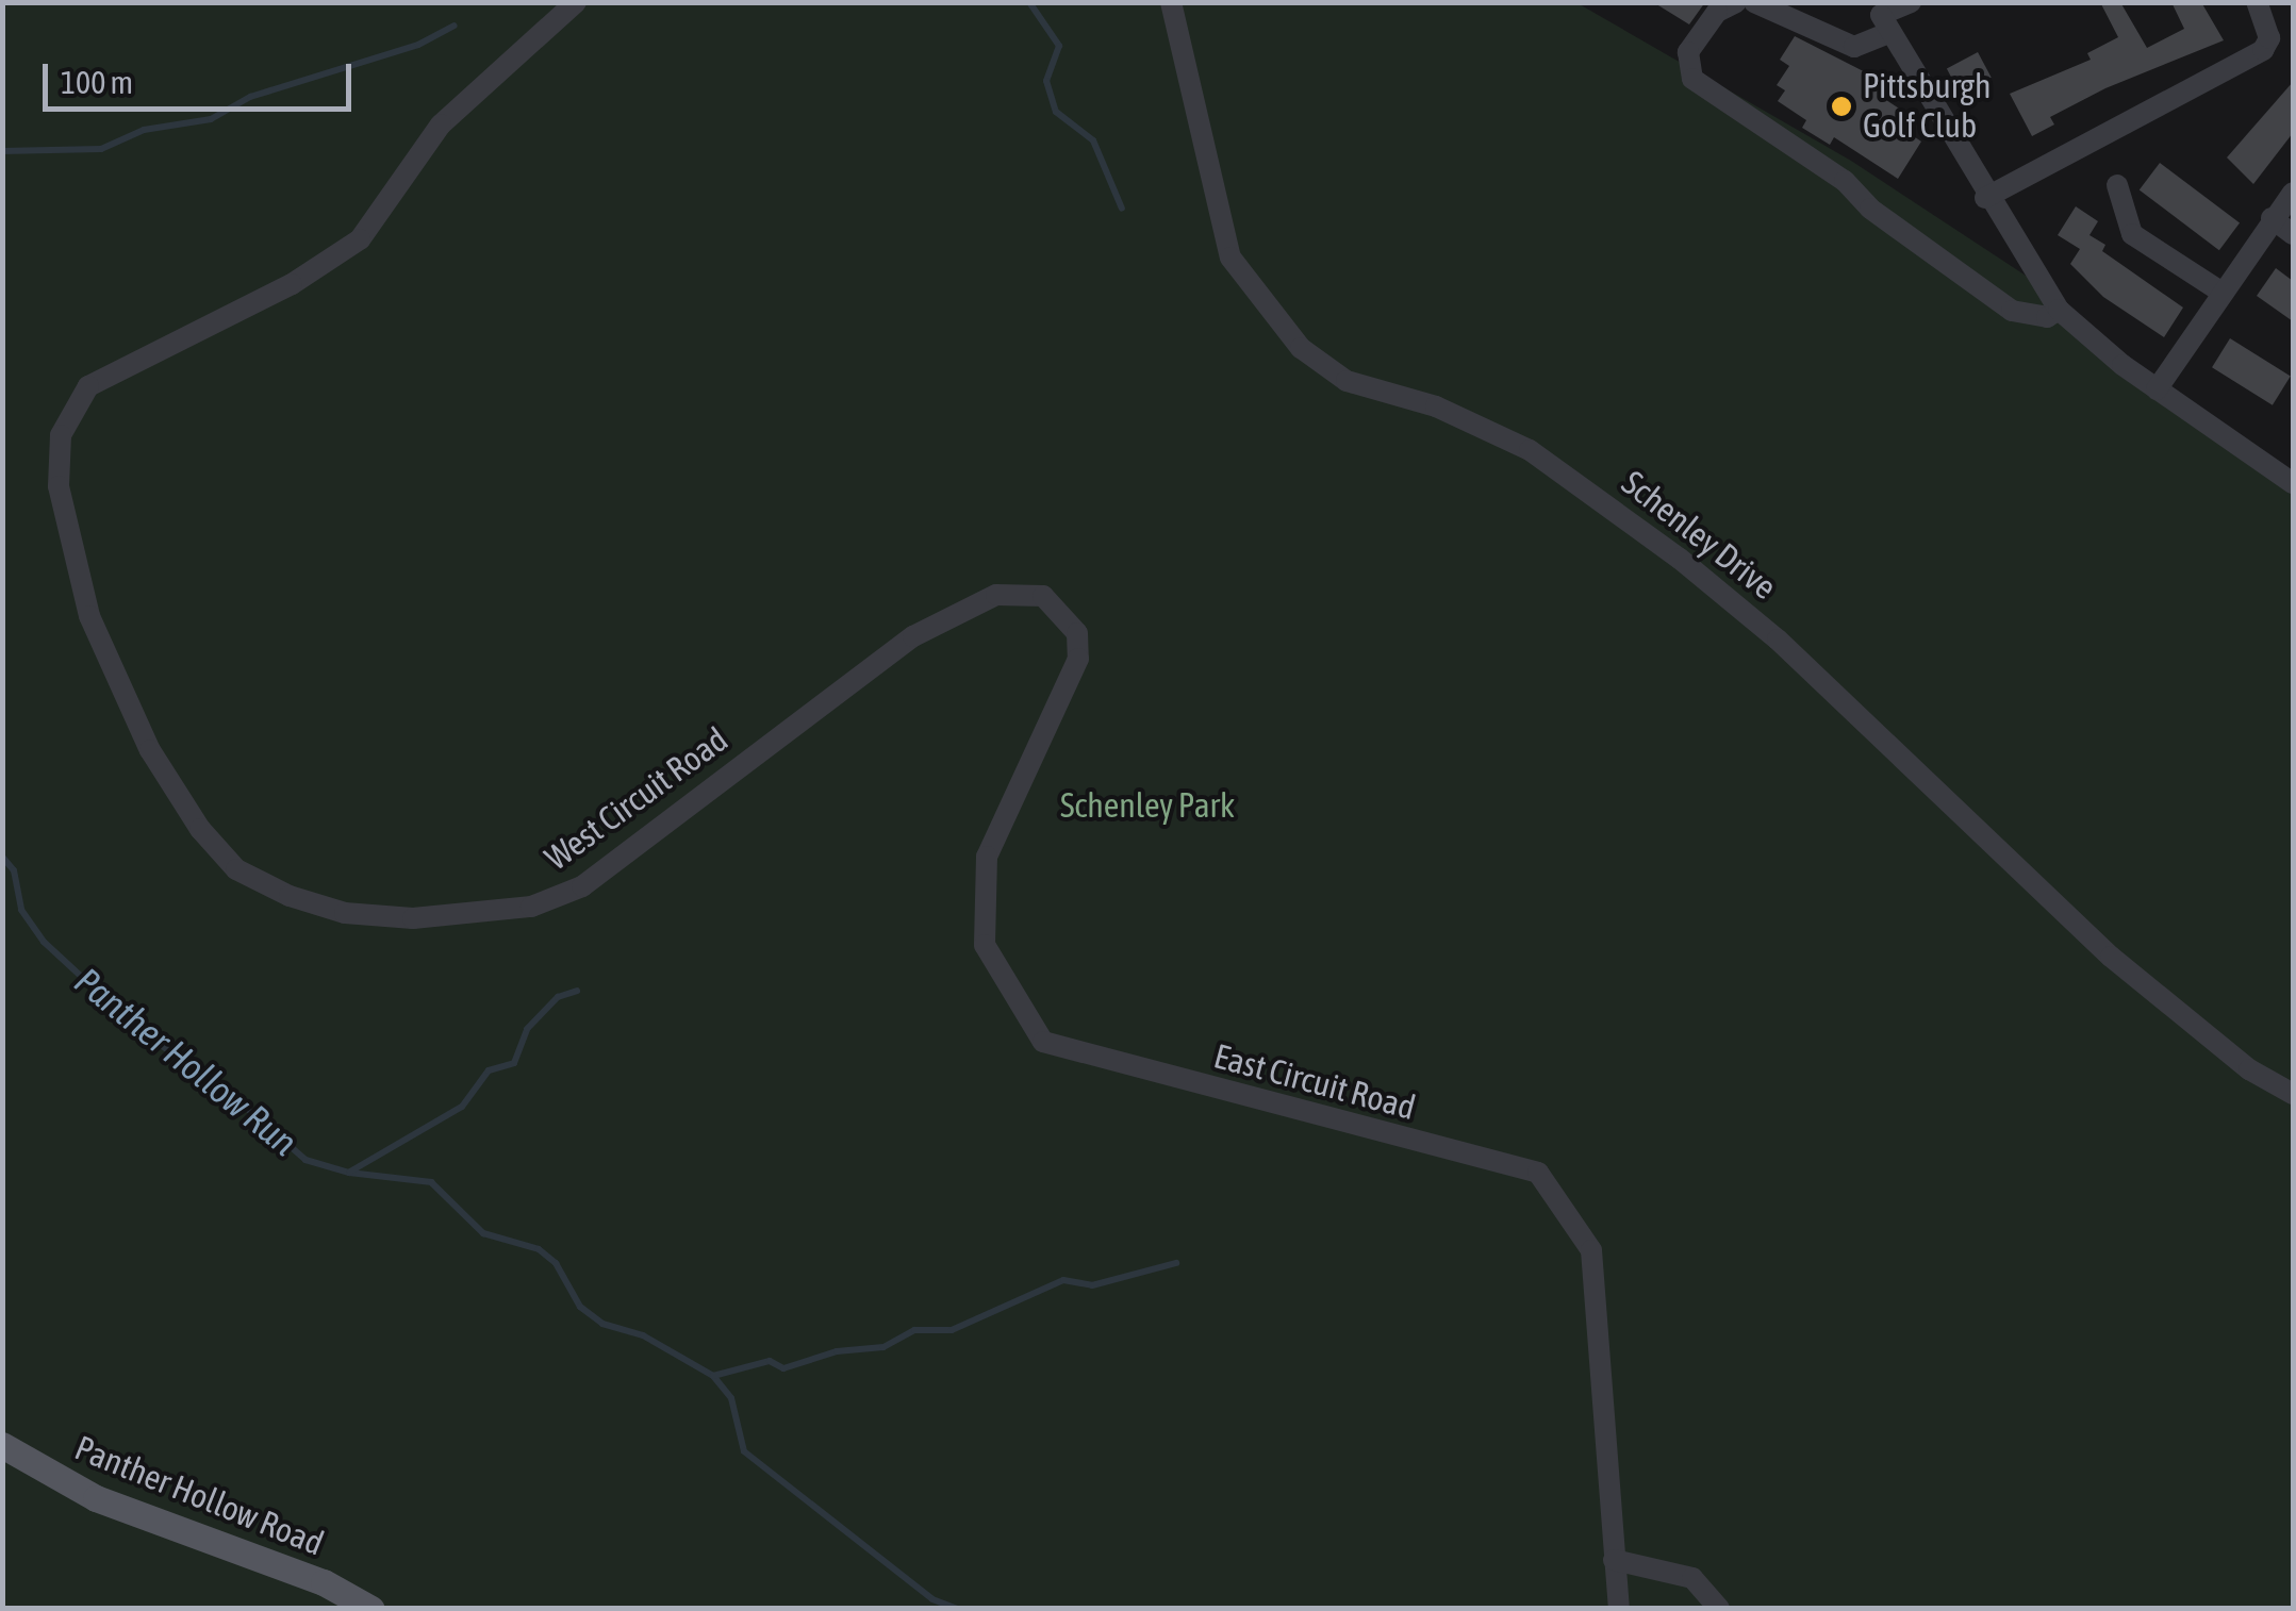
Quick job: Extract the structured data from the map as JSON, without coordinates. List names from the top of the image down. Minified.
{"streets":{"main road":["Panther Hollow Road"],"street":["Schenley Drive","West Circuit Road","East Circuit Road"]},"crossings":[["West Circuit Road","East Circuit Road"]],"water":["Panther Hollow Run"],"parks":["Schenley Park"],"places":["Pittsburgh Golf Club"],"scale_bar":"100 m"}
